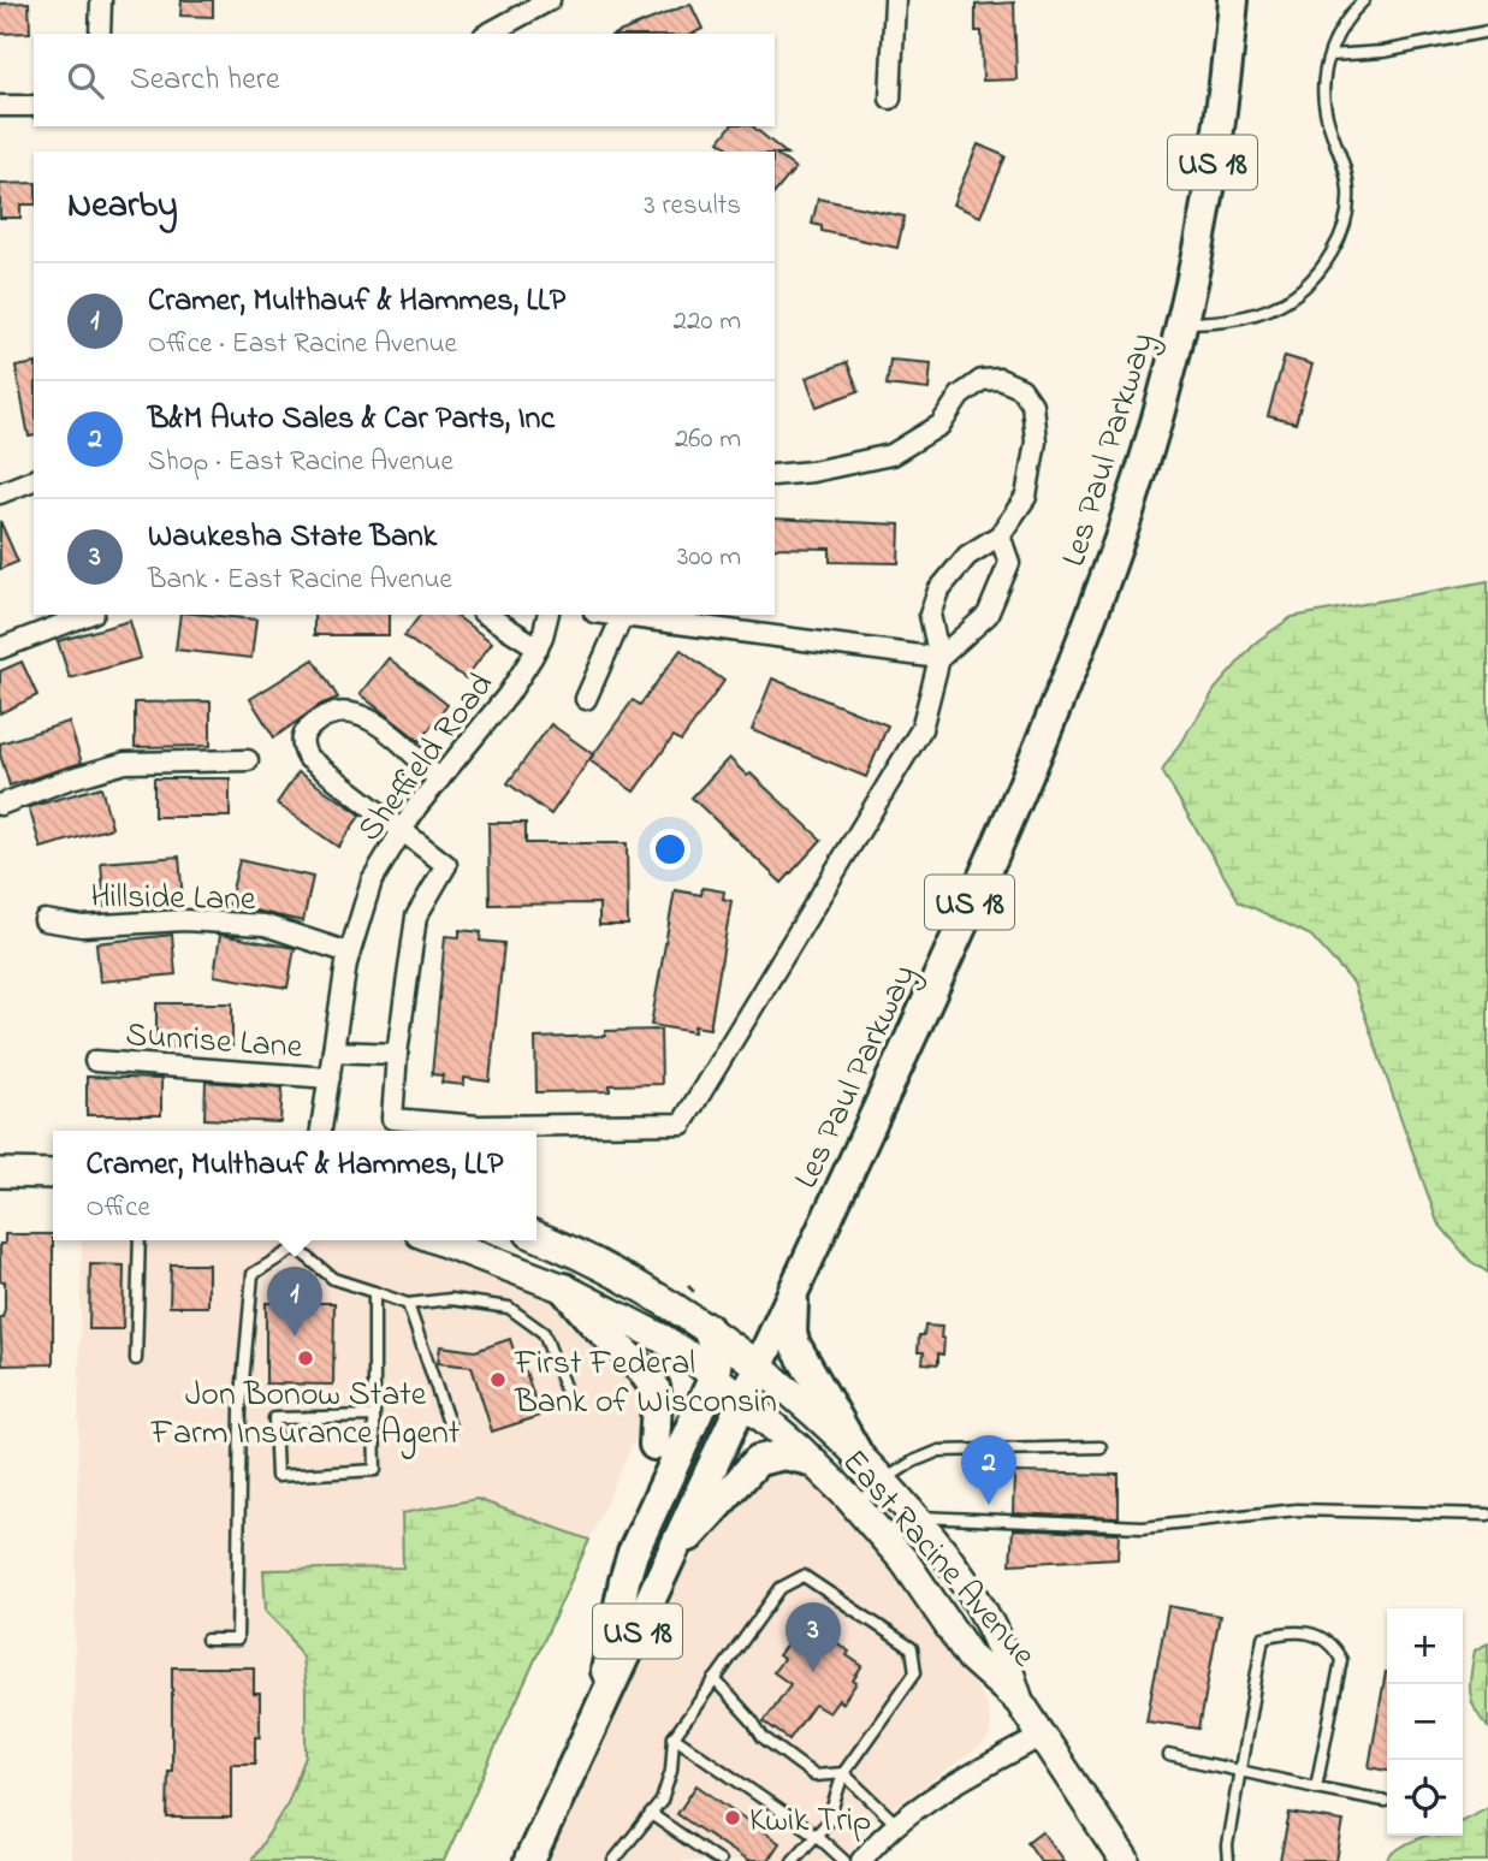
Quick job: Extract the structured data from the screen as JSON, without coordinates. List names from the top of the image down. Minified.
{"streets":{"main road":["US 18","Les Paul Parkway","East Racine Avenue"],"street":["Sheffield Road","Hillside Lane","Sunrise Lane"]},"crossings":[["Les Paul Parkway","East Racine Avenue"],["Sheffield Road","Hillside Lane"],["Sheffield Road","Sunrise Lane"]],"places":["Jon Bonow State Farm Insurance Agent","First Federal Bank of Wisconsin","Kwik Trip"],"page":{"search":"Search here","heading":["Nearby","3 results"],"list":[{"mark":"1","name":"Cramer, Multhauf & Hammes, LLP","note":"Office · East Racine Avenue","value":"220 m"},{"mark":"2","name":"B&M Auto Sales & Car Parts, Inc","note":"Shop · East Racine Avenue","value":"260 m"},{"mark":"3","name":"Waukesha State Bank","note":"Bank · East Racine Avenue","value":"300 m"}],"popup":["Cramer, Multhauf & Hammes, LLP","Office"],"pins":["1","2","3"],"map_buttons":["+","−"]}}
